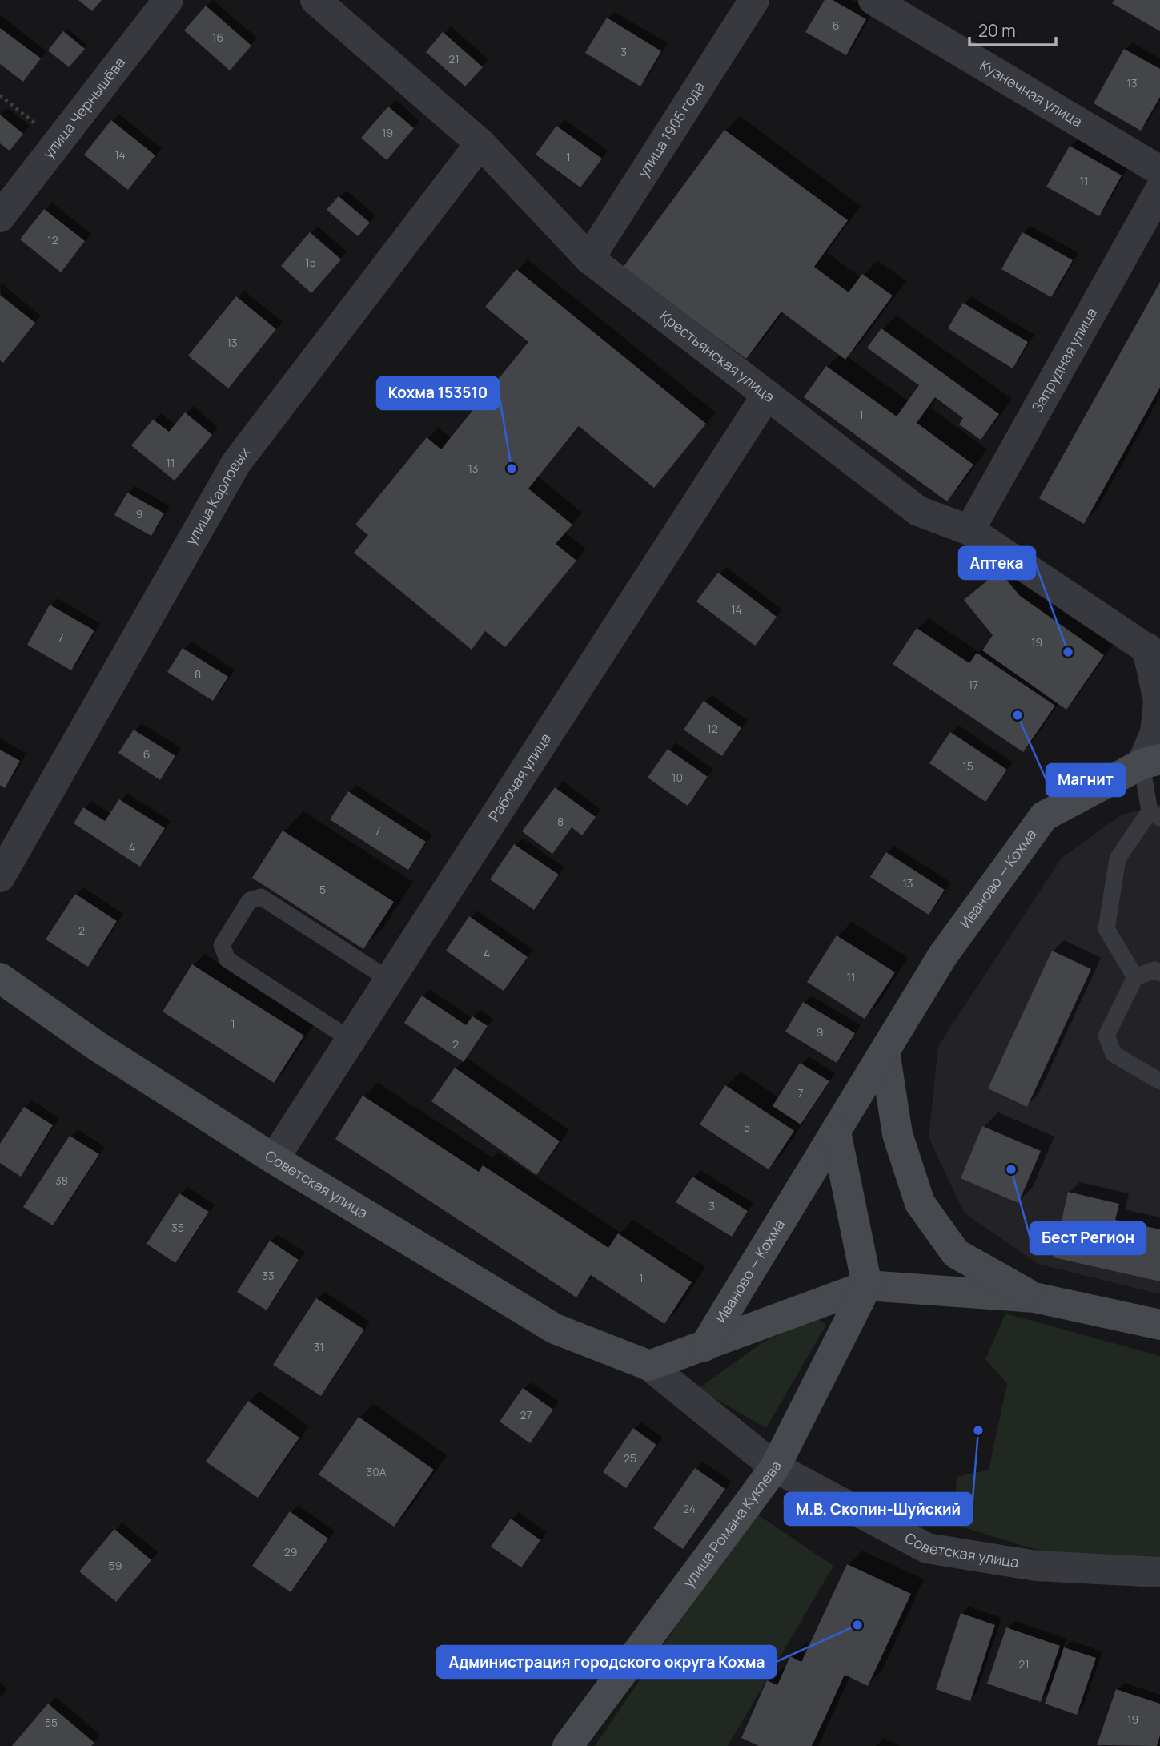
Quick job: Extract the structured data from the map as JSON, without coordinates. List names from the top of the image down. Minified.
{"streets":{"main road":["Иваново — Кохма","Советская улица","улица Романа Куклева"],"street":["Кузнечная улица","улица Чернышёва","улица 1905 года","Крестьянская улица","Запрудная улица","улица Карловых","Рабочая улица"]},"crossings":[["улица 1905 года","Крестьянская улица"],["Крестьянская улица","Запрудная улица"],["Крестьянская улица","улица Карловых"],["Крестьянская улица","Рабочая улица"],["Рабочая улица","Советская улица"],["Советская улица","улица Романа Куклева"]],"places":["Кохма 153510","Аптека","Магнит","Бест Регион","М.В. Скопин-Шуйский","Администрация городского округа Кохма"],"house_numbers":["6","16","3","21","13","19","14","1","11","12","15","13","1","11","13","9","14","7","19","8","17","12","6","15","10","8","7","4","13","5","2","4","11","1","9","2","7","5","38","3","35","33","1","31","27","25","30А","24","29","59","21","19","55"],"scale_bar":"20 m"}
